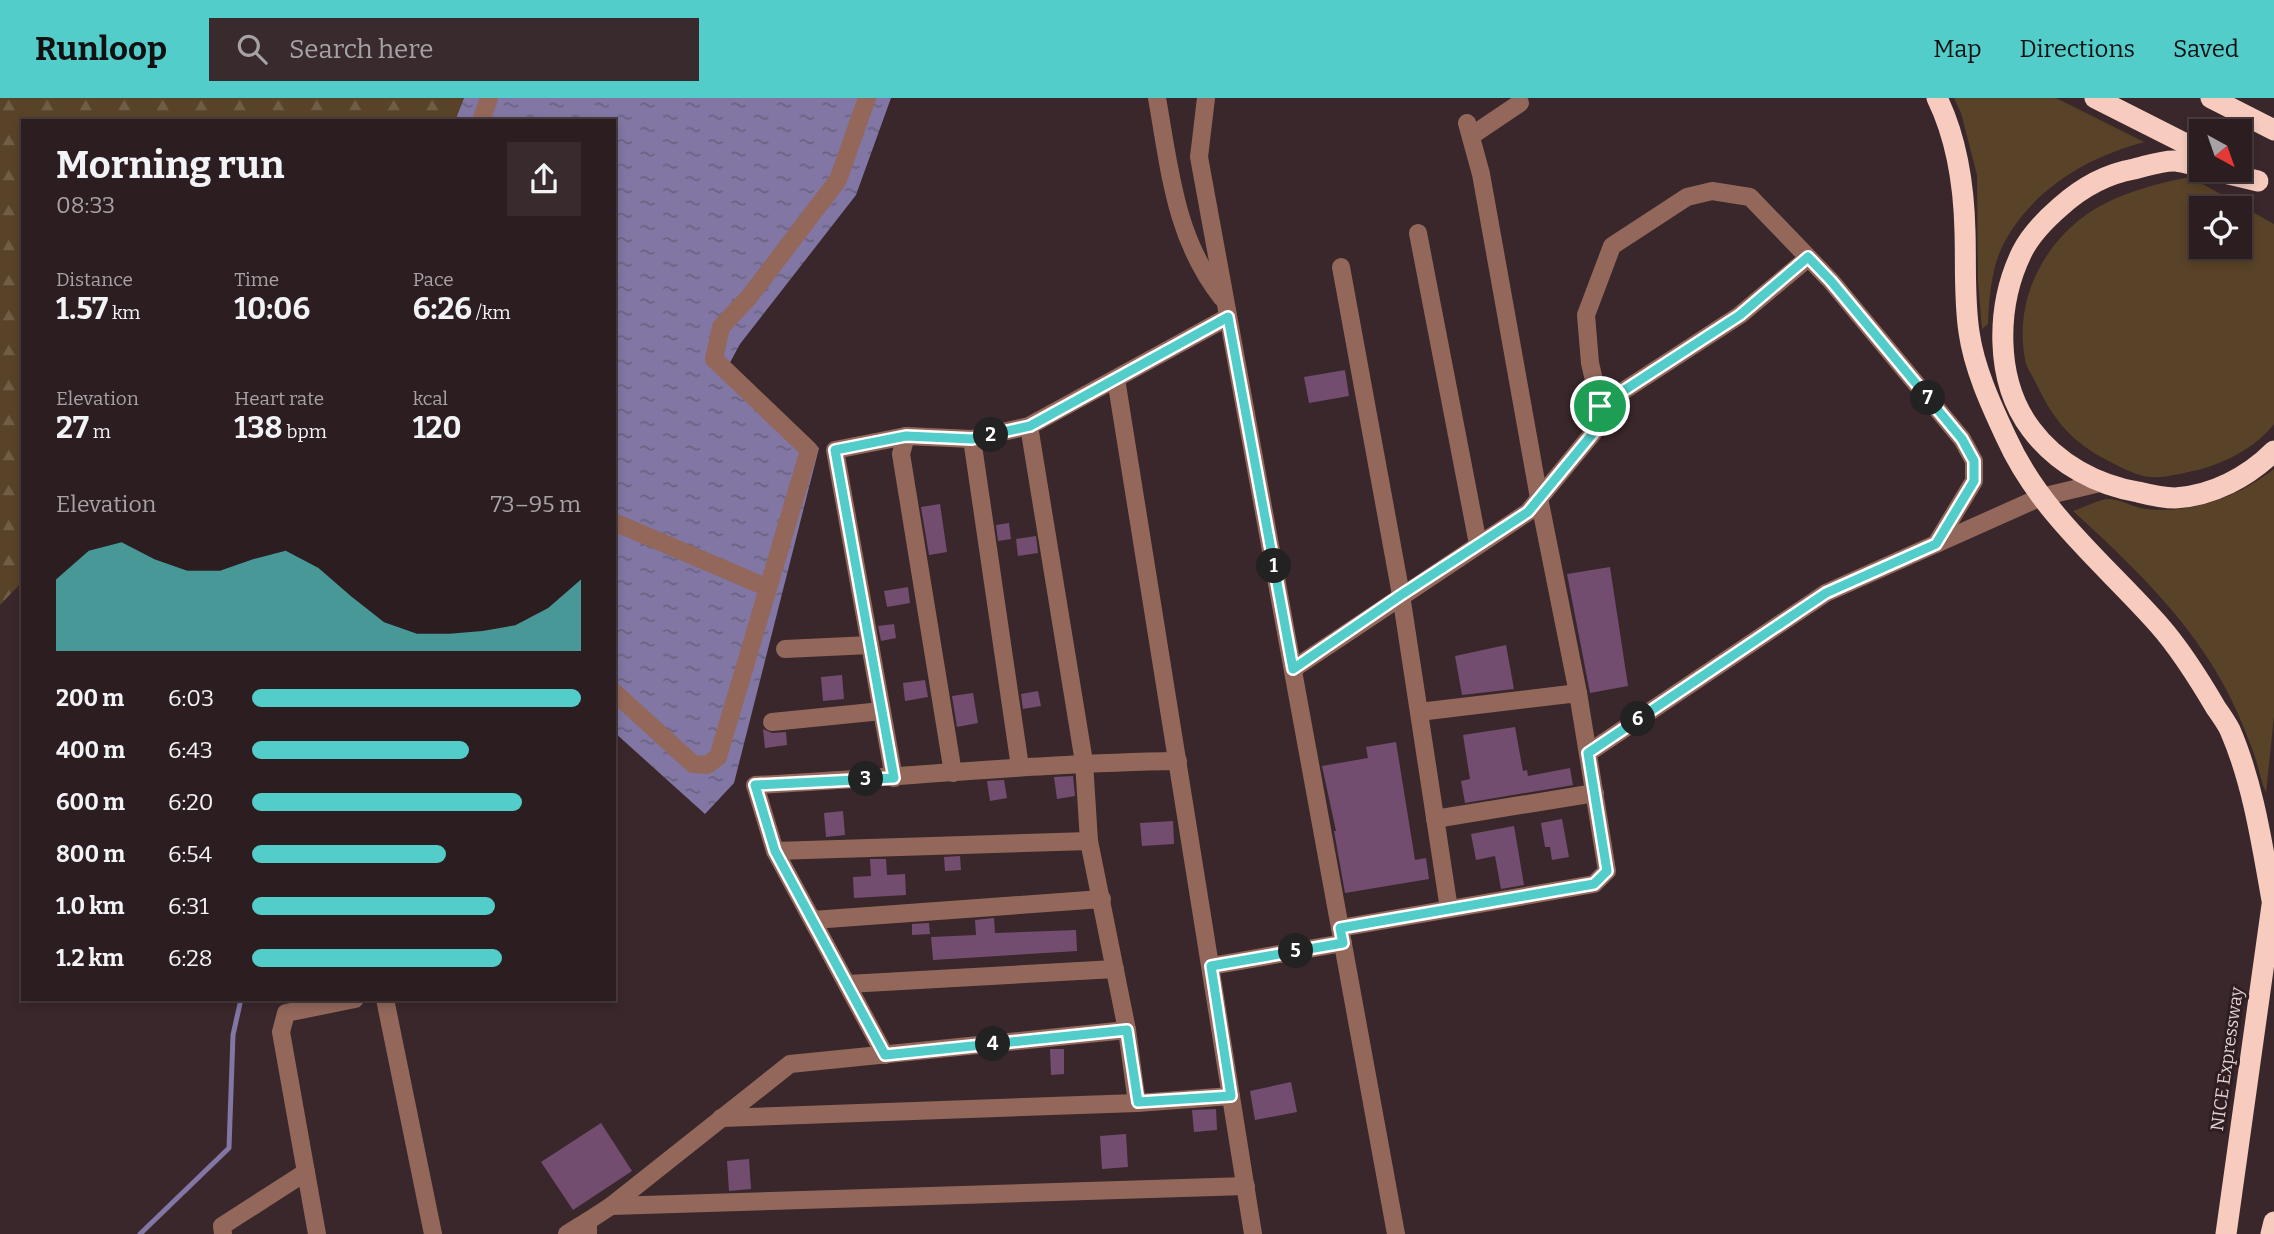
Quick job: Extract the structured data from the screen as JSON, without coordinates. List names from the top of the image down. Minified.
{"streets":{"highway":["NICE Expressway"]},"north":"bottom right","page":{"header":"Runloop","search":"Search here","nav":["Map","Directions","Saved"],"heading":["Morning run","08:33"],"stats":[["Distance","1.57 km"],["Time","10:06"],["Pace","6:26 /km"],["Elevation","27 m"],["Heart rate","138 bpm"],["kcal","120"]],"pins":["7","2","1","6","3","5","4"],"chart":["Elevation","73–95 m"],"list":[{"name":"200 m","note":"6:03"},{"name":"400 m","note":"6:43"},{"name":"600 m","note":"6:20"},{"name":"800 m","note":"6:54"},{"name":"1.0 km","note":"6:31"},{"name":"1.2 km","note":"6:28"}]}}
